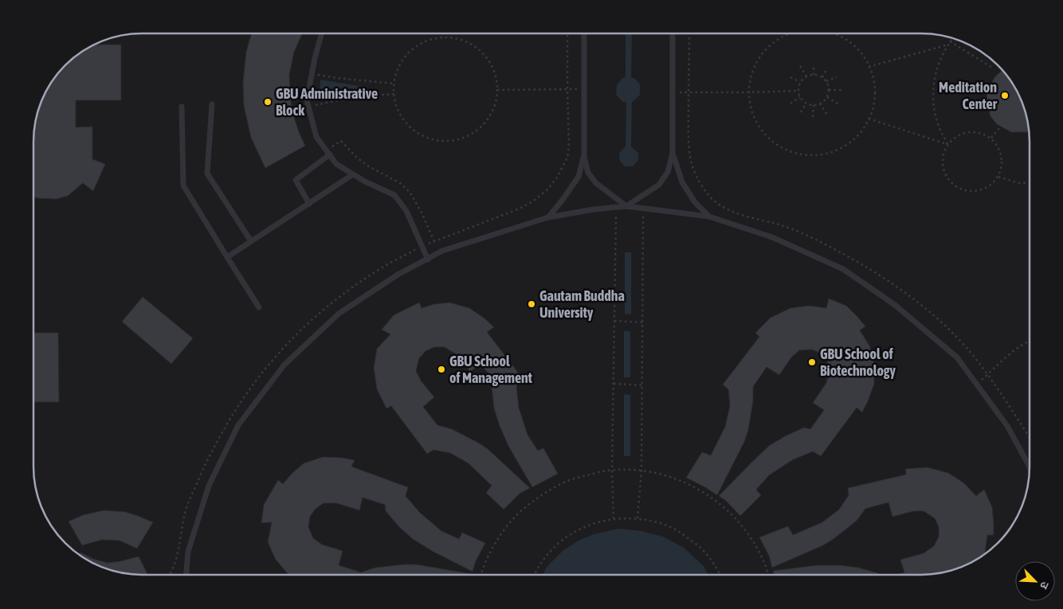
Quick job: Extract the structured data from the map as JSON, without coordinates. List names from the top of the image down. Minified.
{"places":["Meditation Center","GBU Administrative Block","Gautam Buddha University","GBU School of Biotechnology","GBU School of Management"],"north":"bottom right"}
